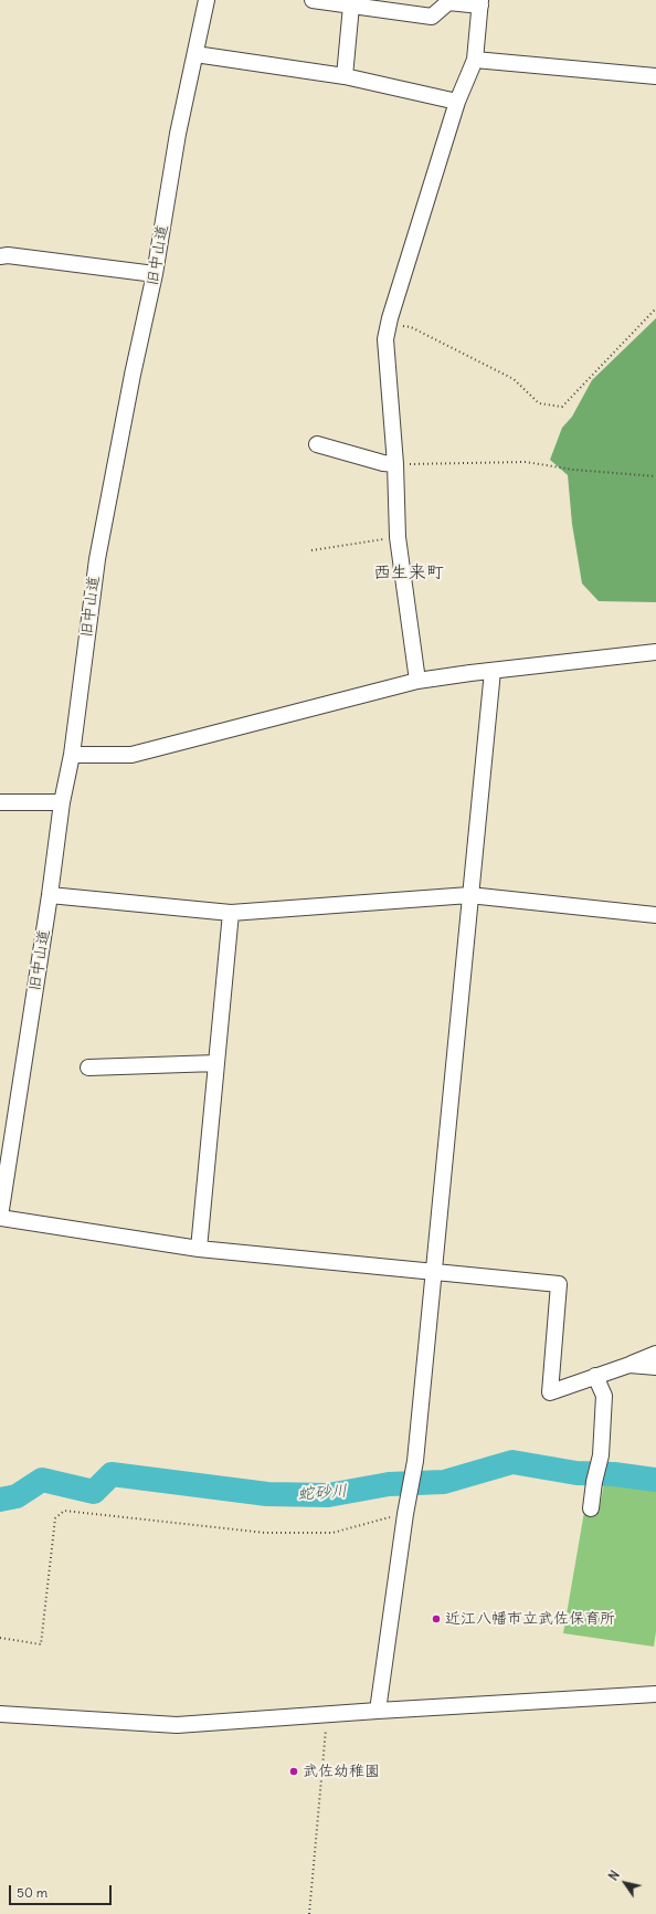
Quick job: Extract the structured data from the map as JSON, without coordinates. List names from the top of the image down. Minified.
{"streets":{"street":["旧中山道"]},"districts":["西生来町"],"water":["蛇砂川"],"places":["近江八幡市立武佐保育所","武佐幼稚園"],"scale_bar":"50 m","north":"top left"}
